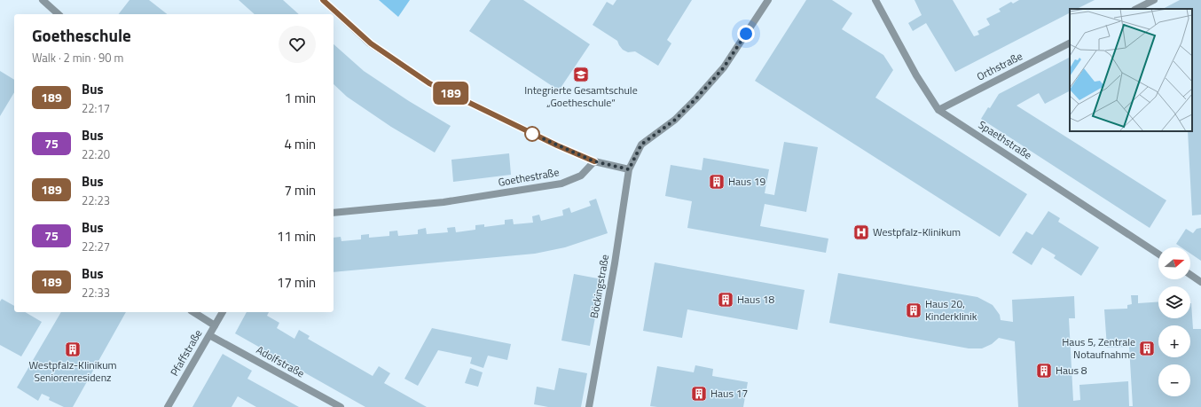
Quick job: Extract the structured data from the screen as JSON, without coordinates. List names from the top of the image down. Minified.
{"streets":{"street":["Orthstraße","Spaethstraße","Goethestraße","Böckingstraße","Pfaffstraße","Adolfstraße"]},"crossings":[["Orthstraße","Spaethstraße"],["Pfaffstraße","Adolfstraße"]],"places":{"school or university":["Integrierte Gesamtschule „Goetheschule“"],"building":["Haus 19","Haus 18","Haus 20, Kinderklinik","Haus 5, Zentrale Notaufnahme","Westpfalz-Klinikum Seniorenresidenz","Haus 8","Haus 17"],"hospital":["Westpfalz-Klinikum"]},"lines":["bus line 189"],"north":"right","page":{"on_map":"189","heading":["Goetheschule","Walk · 2 min · 90 m"],"list":[{"mark":"189","name":"Bus","note":"22:17","value":"1 min"},{"mark":"75","name":"Bus","note":"22:20","value":"4 min"},{"mark":"189","name":"Bus","note":"22:23","value":"7 min"},{"mark":"75","name":"Bus","note":"22:27","value":"11 min"},{"mark":"189","name":"Bus","note":"22:33","value":"17 min"}],"map_buttons":["+","−"]}}
